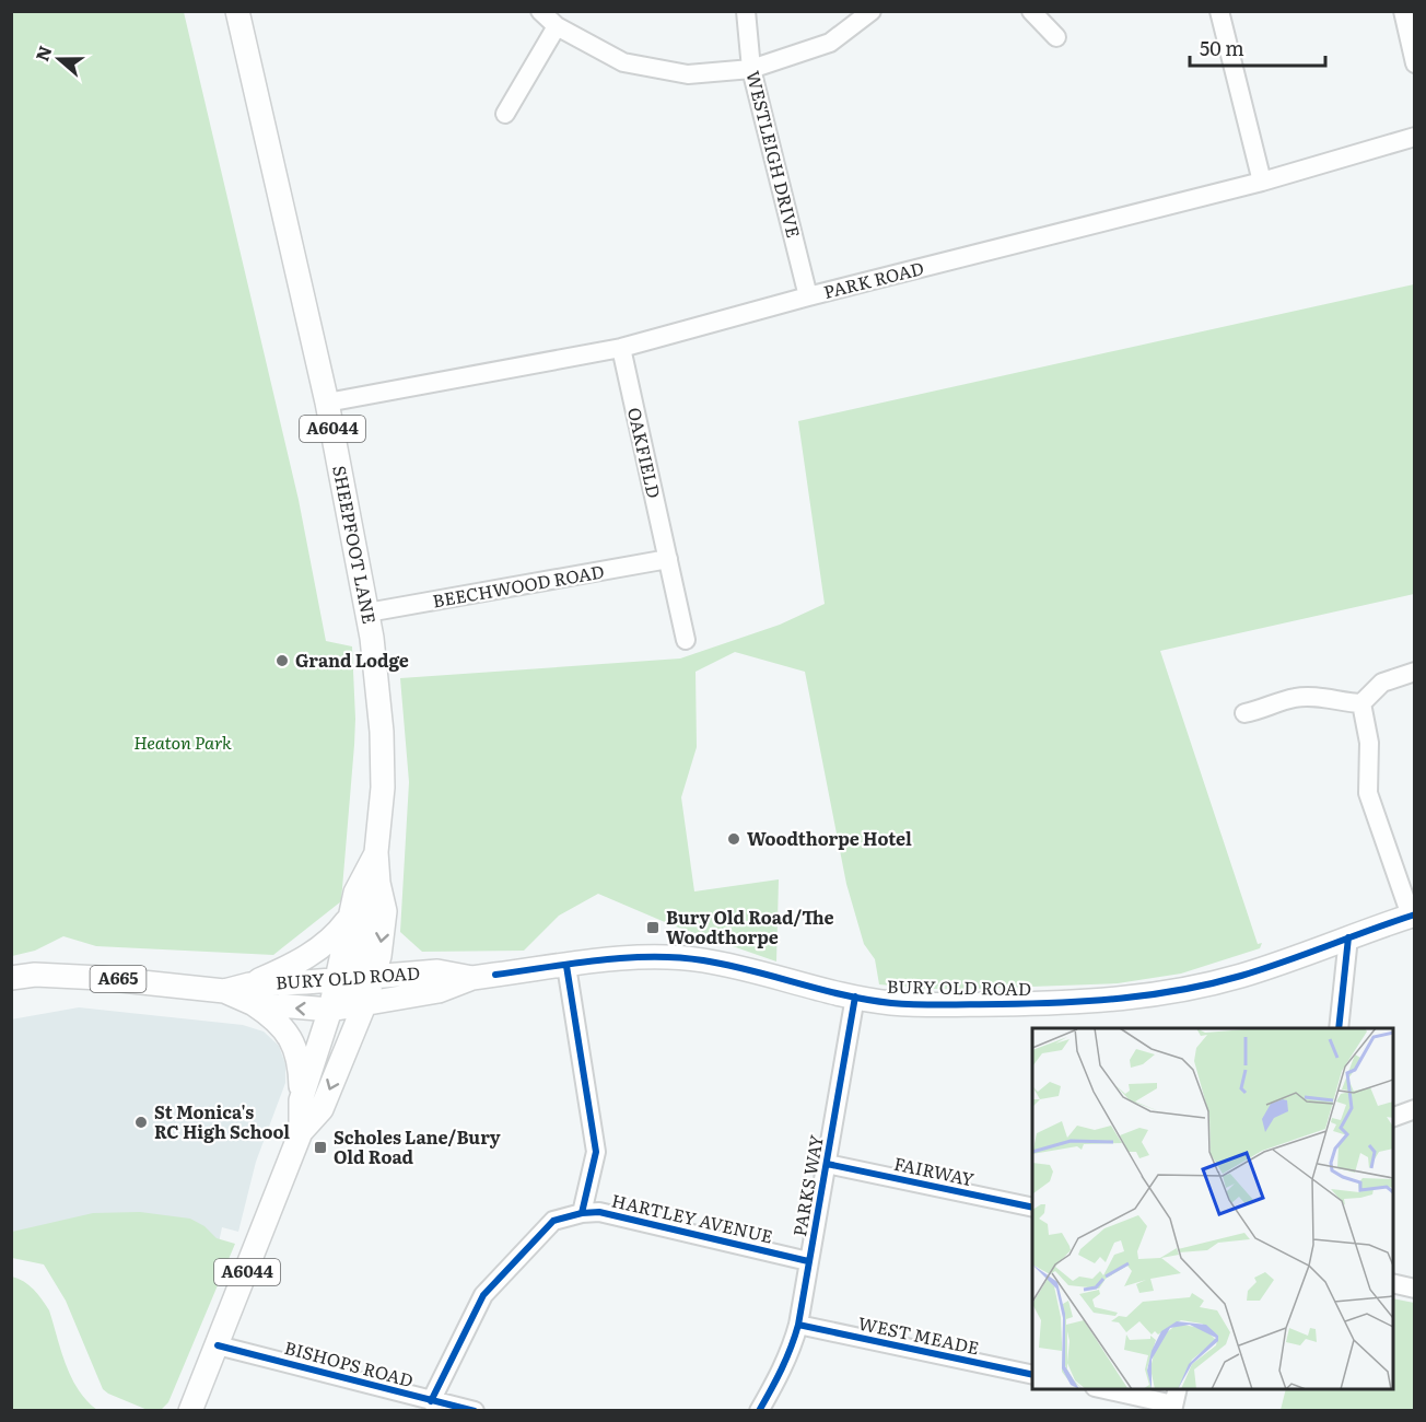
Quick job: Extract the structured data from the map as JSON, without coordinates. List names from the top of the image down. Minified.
{"streets":{"main road":["A6044","SHEEPFOOT LANE","BURY OLD ROAD","A665"],"street":["WESTLEIGH DRIVE","PARK ROAD","OAKFIELD","BEECHWOOD ROAD","FAIRWAY","PARKS WAY","HARTLEY AVENUE","WEST MEADE","BISHOPS ROAD"]},"crossings":[["WESTLEIGH DRIVE","PARK ROAD"],["PARK ROAD","OAKFIELD"],["PARK ROAD","SHEEPFOOT LANE"],["A6044","SHEEPFOOT LANE"],["A6044","BURY OLD ROAD"],["A6044","BISHOPS ROAD"],["OAKFIELD","BEECHWOOD ROAD"],["SHEEPFOOT LANE","BEECHWOOD ROAD"],["SHEEPFOOT LANE","BURY OLD ROAD"],["BURY OLD ROAD","PARKS WAY"],["FAIRWAY","PARKS WAY"],["PARKS WAY","HARTLEY AVENUE"],["PARKS WAY","WEST MEADE"],["HARTLEY AVENUE","BISHOPS ROAD"]],"parks":["Heaton Park"],"places":{"other":["Grand Lodge","Woodthorpe Hotel","St Monica's RC High School"],"transit":["Bury Old Road/The Woodthorpe","Scholes Lane/Bury Old Road"]},"scale_bar":"50 m","north":"left"}
